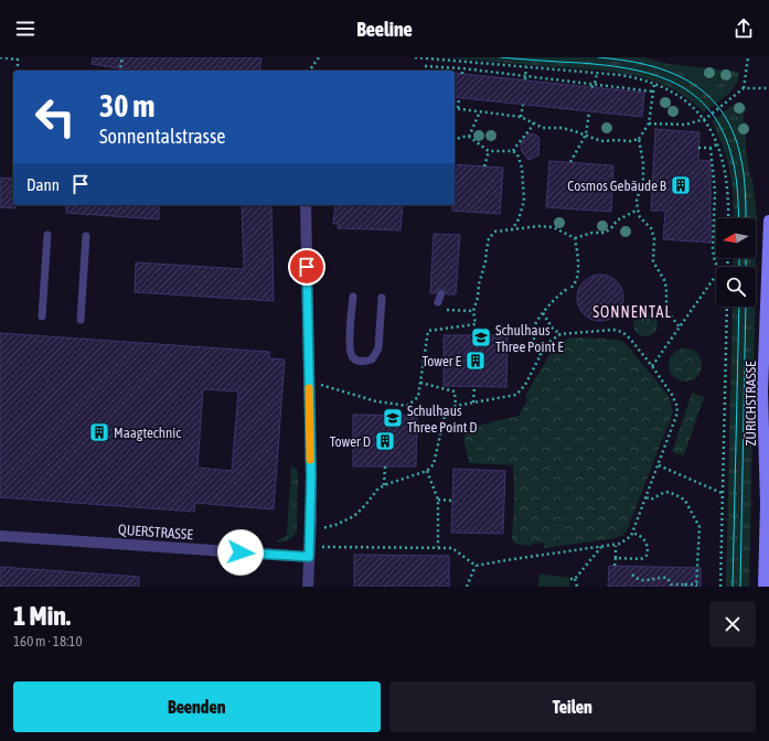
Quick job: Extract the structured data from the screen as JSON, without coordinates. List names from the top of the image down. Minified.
{"streets":{"main road":["ZÜRICHSTRASSE"],"street":["QUERSTRASSE"]},"districts":["SONNENTAL"],"places":{"building":["Cosmos Gebäude B","Tower E","Maagtechnic","Tower D"],"school or university":["Schulhaus Three Point E","Schulhaus Three Point D"]},"north":"left","page":{"header":"Beeline","turn":["30 m","Sonnentalstrasse"],"then":"Dann","heading":["1 Min.","160 m · 18:10"],"buttons":["Beenden","Teilen"]}}
